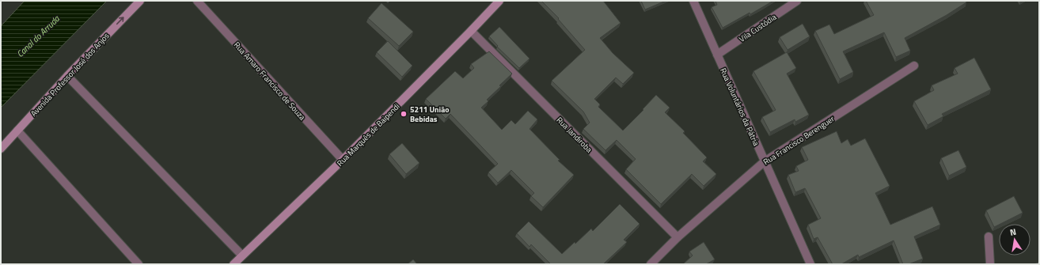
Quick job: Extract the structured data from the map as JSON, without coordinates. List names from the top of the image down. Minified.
{"streets":{"street":["Vila Custódia","Avenida Professor José dos Anjos","Rua Amaro Francisco de Souza","Rua Voluntários da Pátria","Rua Marquês de Baipendi","Rua Jandiroba","Rua Francisco Berenguer"]},"crossings":[["Vila Custódia","Rua Voluntários da Pátria"],["Rua Amaro Francisco de Souza","Rua Marquês de Baipendi"],["Rua Voluntários da Pátria","Rua Francisco Berenguer"],["Rua Marquês de Baipendi","Rua Jandiroba"],["Rua Jandiroba","Rua Francisco Berenguer"]],"one_way":["Avenida Professor José dos Anjos"],"water":["Canal do Arruda"],"places":["5211 União Bebidas"],"north":"top"}
